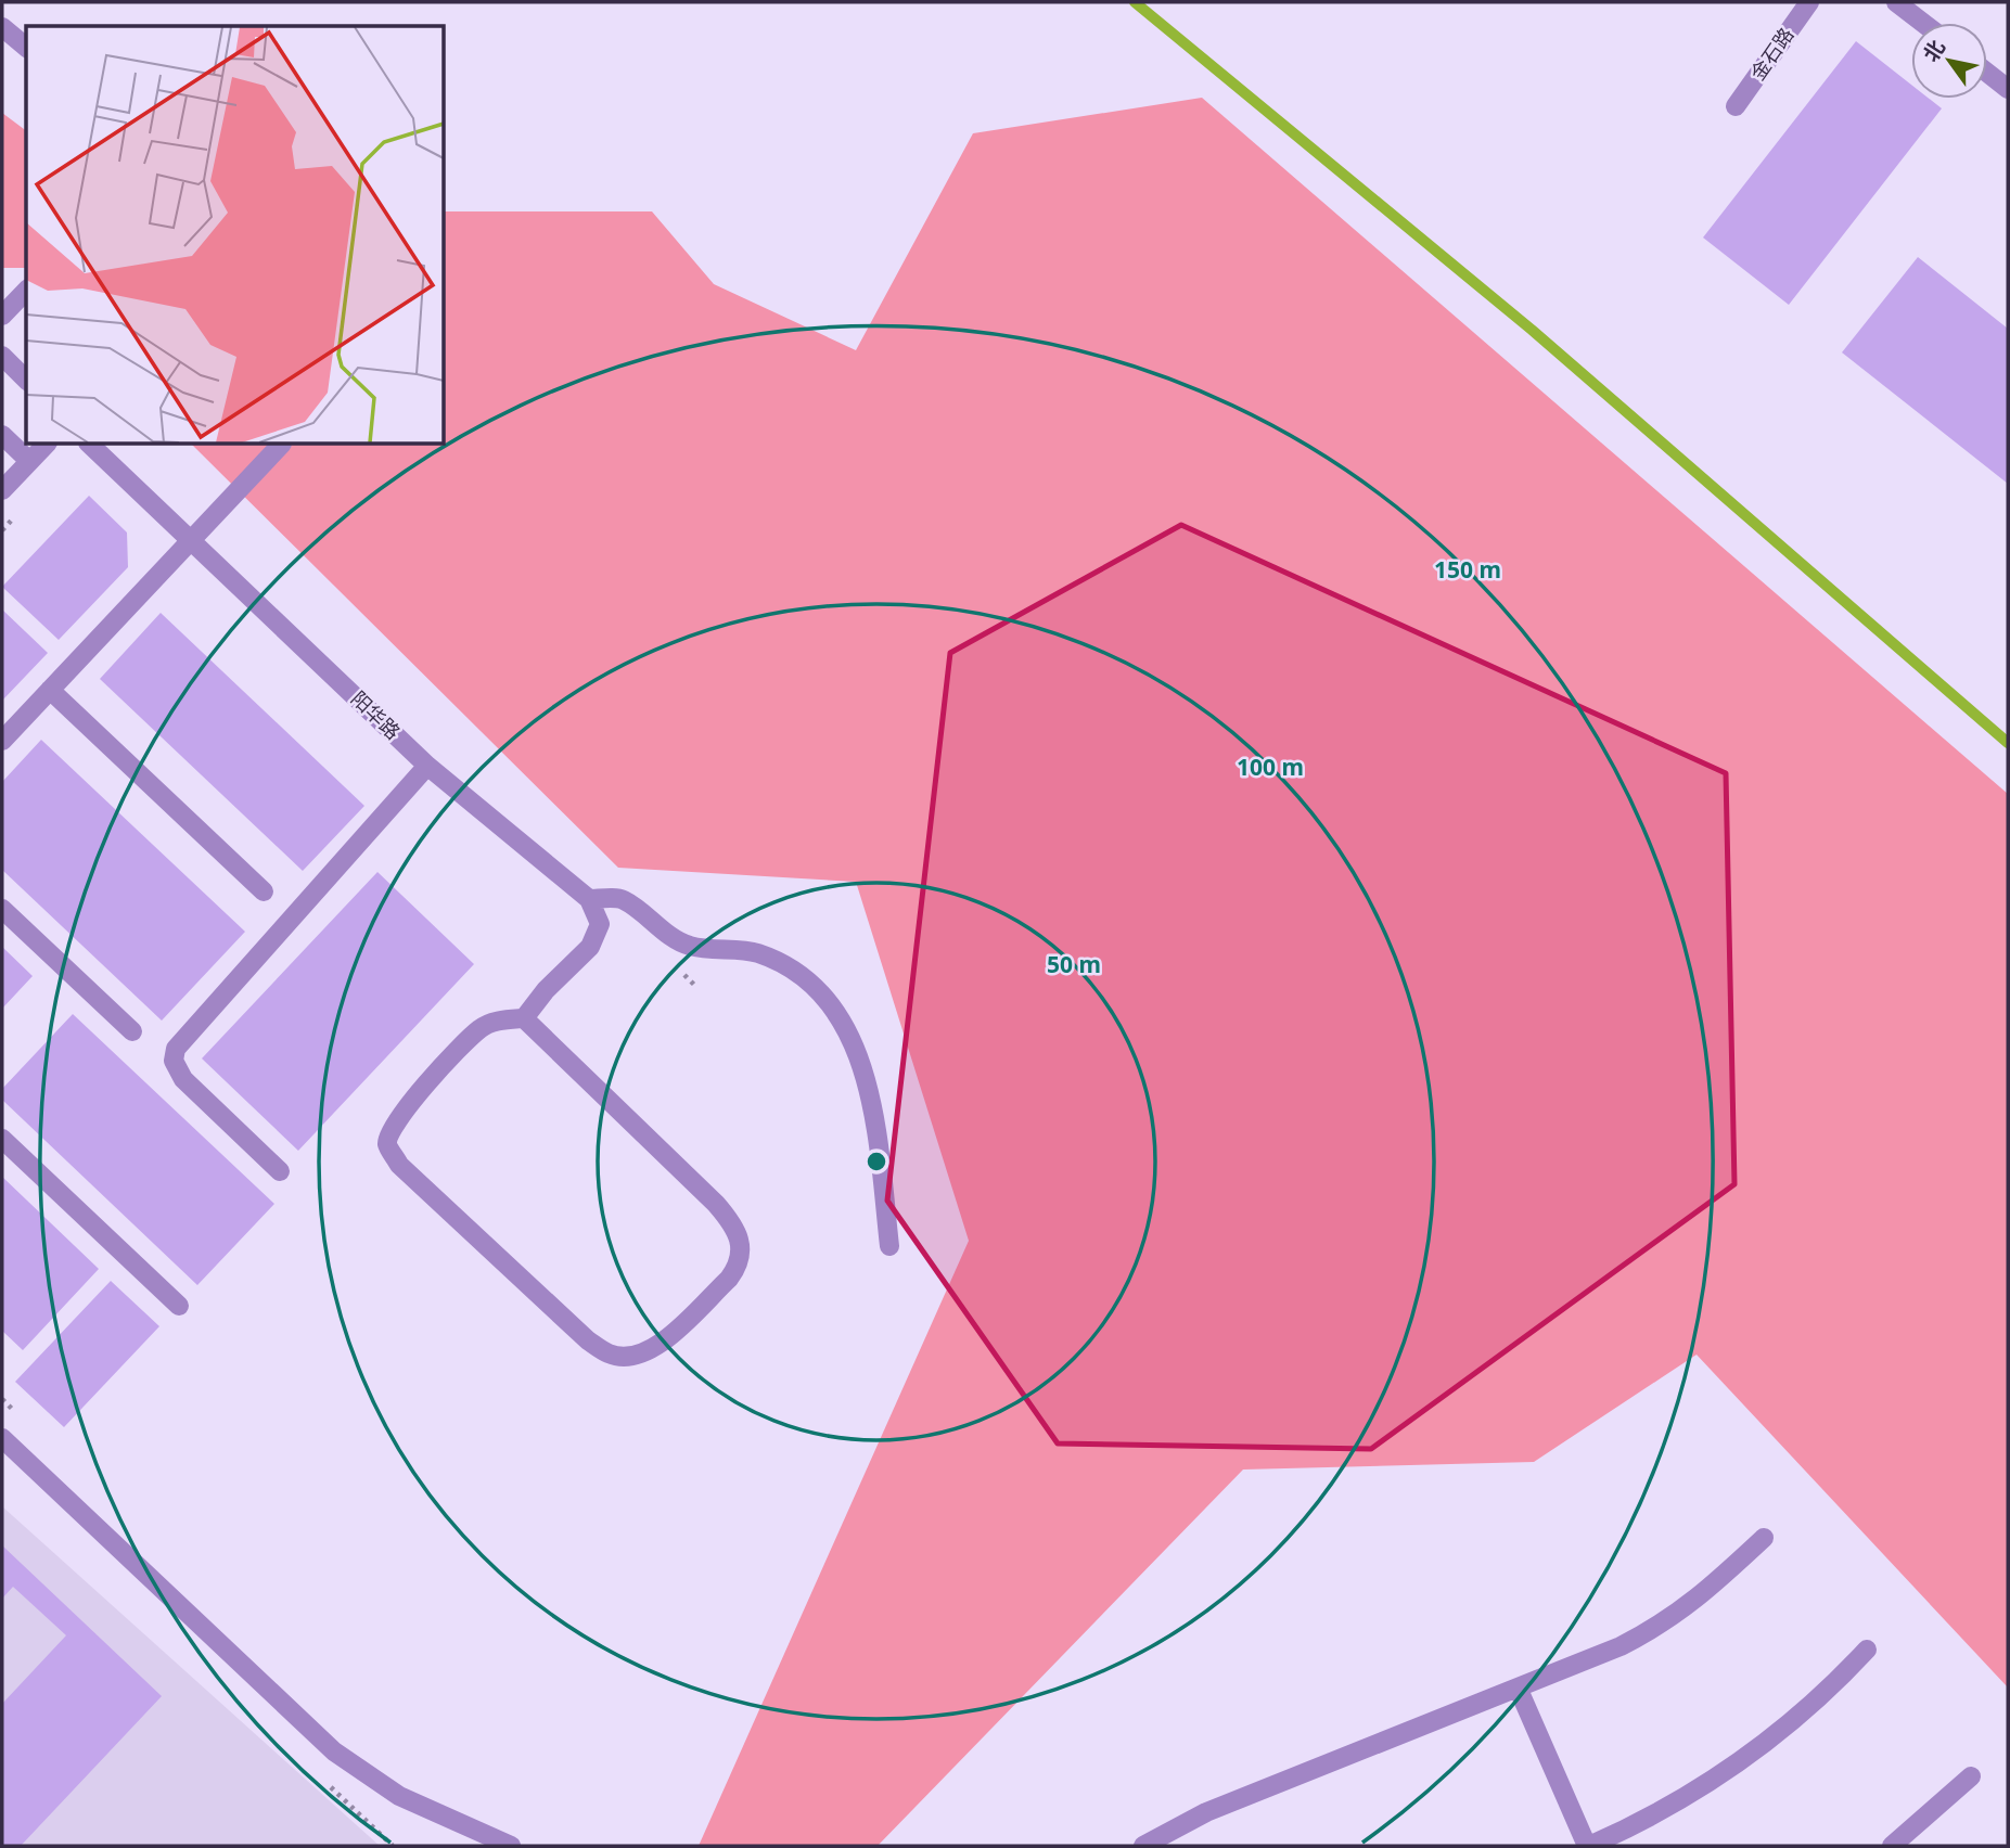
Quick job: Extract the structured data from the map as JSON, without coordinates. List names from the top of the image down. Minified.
{"streets":{"street":["金石路","阳华路"]},"north":"top left","rings":["150 m","100 m","50 m"]}
